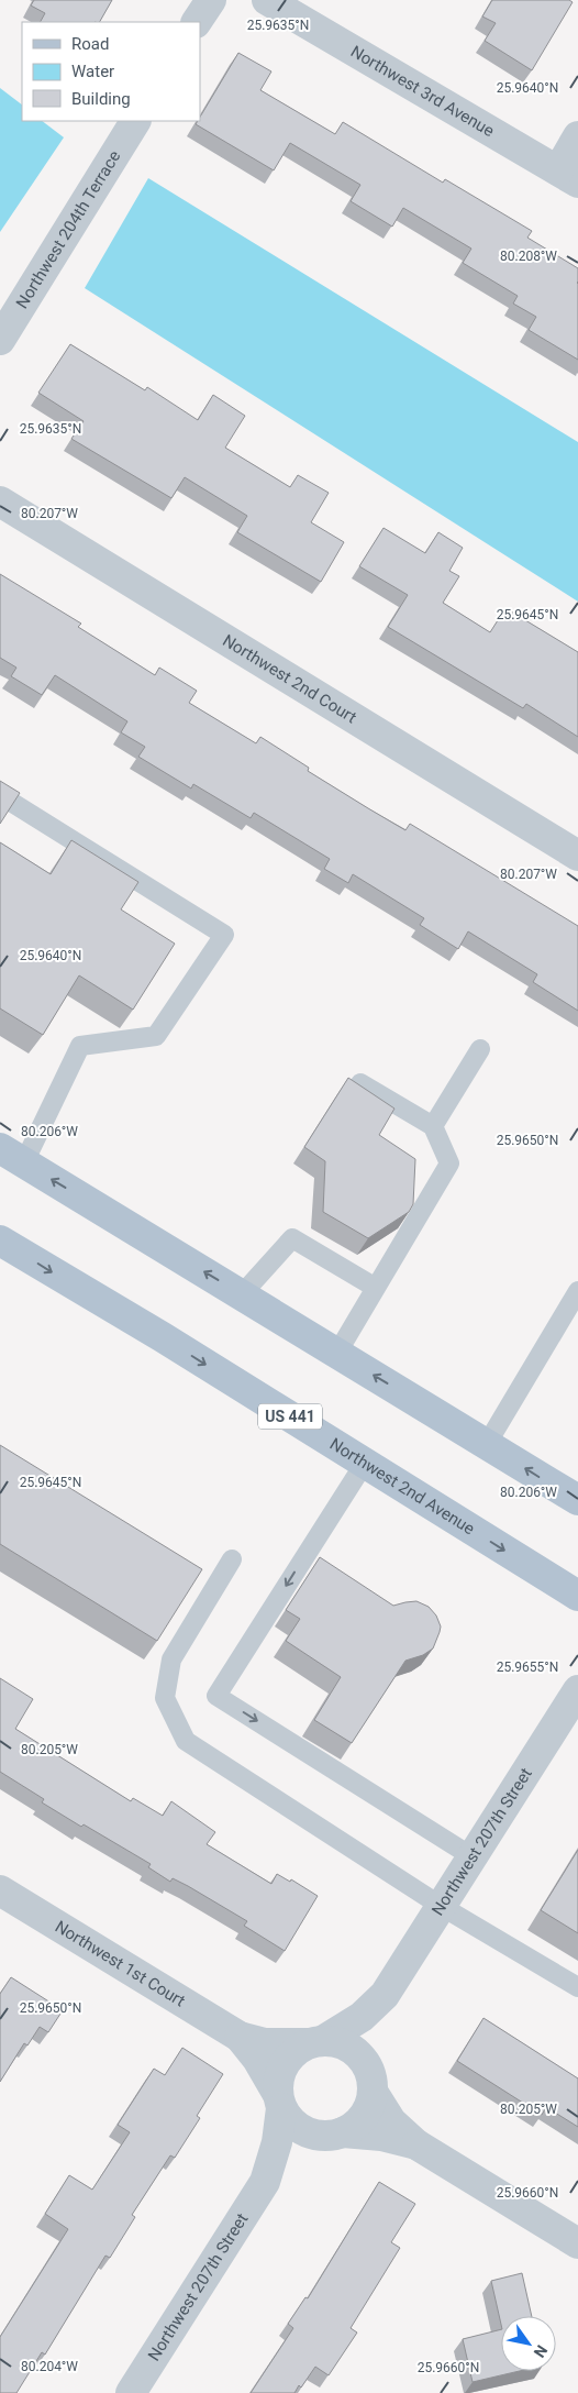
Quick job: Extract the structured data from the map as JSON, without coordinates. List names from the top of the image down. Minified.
{"streets":{"main road":["US 441","Northwest 2nd Avenue"],"street":["Northwest 3rd Avenue","Northwest 204th Terrace","Northwest 2nd Court","Northwest 207th Street","Northwest 1st Court"]},"crossings":[["Northwest 207th Street","Northwest 1st Court"]],"legend":["Road","Water","Building"],"north":"bottom right","coordinates":["25.9635°N","25.9640°N","80.208°W","80.207°W","25.9645°N","80.206°W","25.9650°N","25.9655°N","80.205°W","25.9660°N","80.204°W"]}
